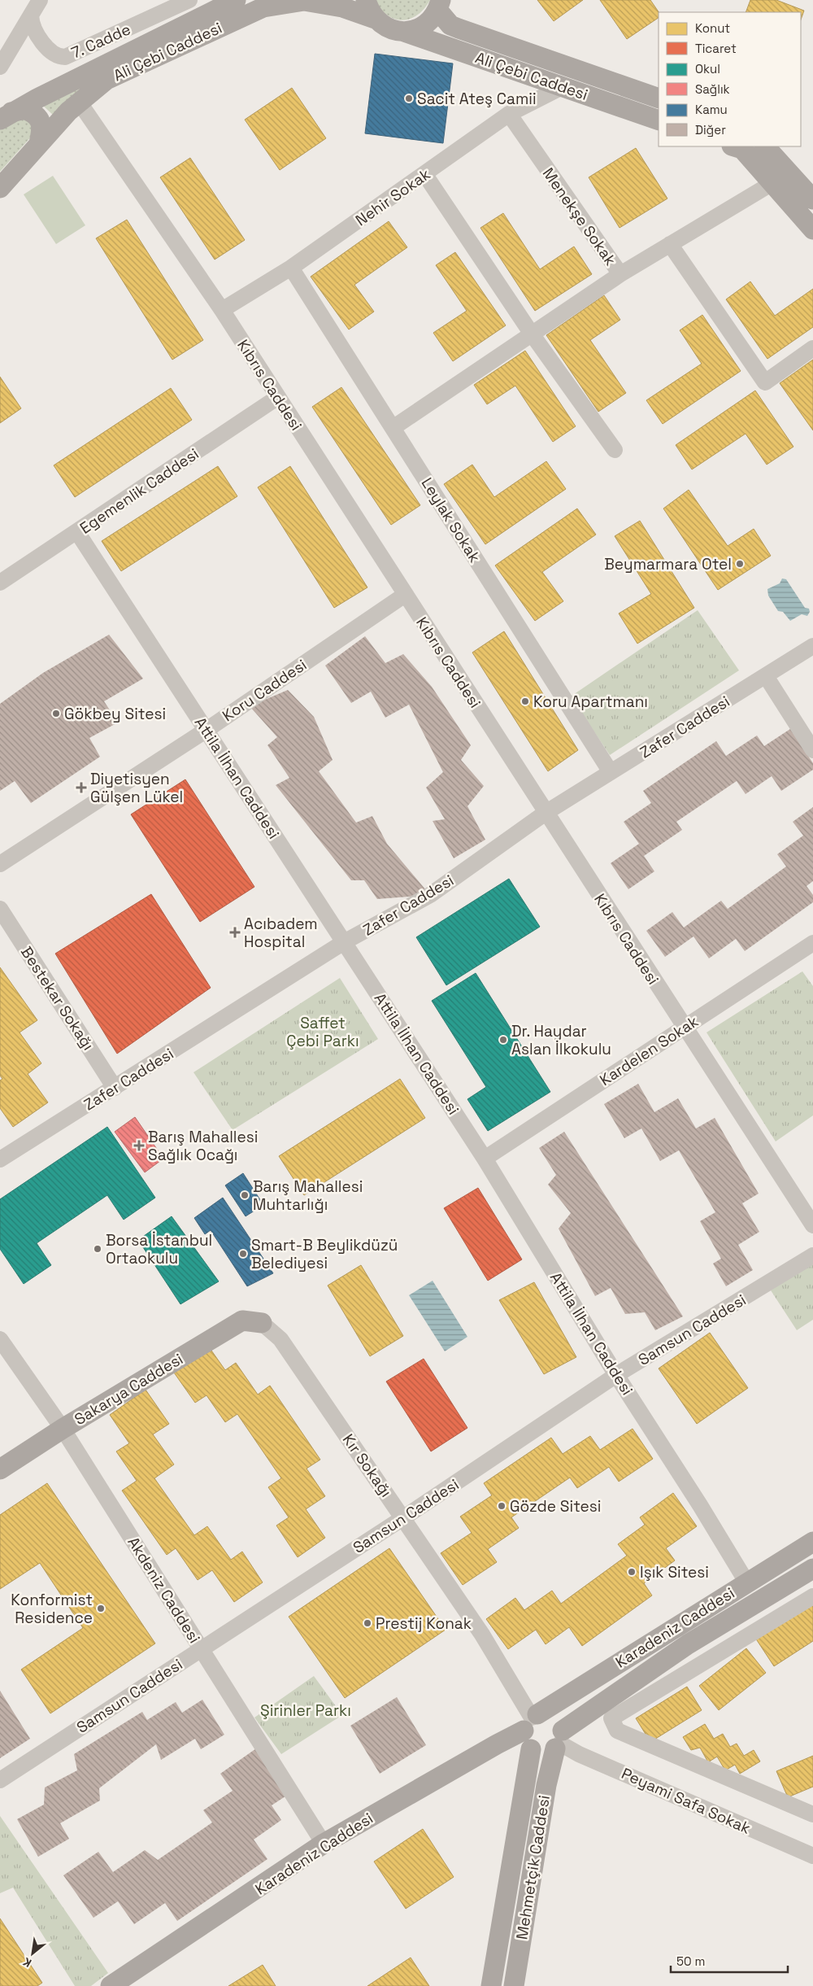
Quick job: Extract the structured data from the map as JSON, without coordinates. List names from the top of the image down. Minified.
{"streets":{"main road":["Ali Çebi Caddesi","Sakarya Caddesi","Karadeniz Caddesi","Mehmetçik Caddesi"],"street":["7. Cadde","Nehir Sokak","Menekşe Sokak","Kıbrıs Caddesi","Egemenlik Caddesi","Leylak Sokak","Koru Caddesi","Zafer Caddesi","Attila İlhan Caddesi","Bestekar Sokağı","Kardelen Sokak","Samsun Caddesi","Kır Sokağı","Akdeniz Caddesi","Peyami Safa Sokak"]},"crossings":[["Ali Çebi Caddesi","Nehir Sokak"],["Ali Çebi Caddesi","Kıbrıs Caddesi"],["Nehir Sokak","Menekşe Sokak"],["Nehir Sokak","Kıbrıs Caddesi"],["Nehir Sokak","Leylak Sokak"],["Kıbrıs Caddesi","Egemenlik Caddesi"],["Kıbrıs Caddesi","Koru Caddesi"],["Kıbrıs Caddesi","Zafer Caddesi"],["Kıbrıs Caddesi","Kardelen Sokak"],["Egemenlik Caddesi","Attila İlhan Caddesi"],["Leylak Sokak","Zafer Caddesi"],["Koru Caddesi","Attila İlhan Caddesi"],["Zafer Caddesi","Attila İlhan Caddesi"],["Zafer Caddesi","Bestekar Sokağı"],["Attila İlhan Caddesi","Kardelen Sokak"],["Attila İlhan Caddesi","Samsun Caddesi"],["Attila İlhan Caddesi","Karadeniz Caddesi"],["Samsun Caddesi","Kır Sokağı"],["Samsun Caddesi","Akdeniz Caddesi"],["Sakarya Caddesi","Kır Sokağı"],["Sakarya Caddesi","Akdeniz Caddesi"],["Kır Sokağı","Karadeniz Caddesi"],["Kır Sokağı","Peyami Safa Sokak"],["Kır Sokağı","Mehmetçik Caddesi"],["Akdeniz Caddesi","Karadeniz Caddesi"],["Karadeniz Caddesi","Peyami Safa Sokak"],["Karadeniz Caddesi","Mehmetçik Caddesi"],["Peyami Safa Sokak","Mehmetçik Caddesi"]],"parks":["Saffet Çebi Parkı","Şirinler Parkı"],"places":{"other":["Sacit Ateş Camii","Beymarmara Otel","Koru Apartmanı","Gökbey Sitesi","Dr. Haydar Aslan İlkokulu","Barış Mahallesi Muhtarlığı","Borsa İstanbul Ortaokulu","Smart-B Beylikdüzü Belediyesi","Gözde Sitesi","Işık Sitesi","Konformist Residence","Prestij Konak"],"health":["Diyetisyen Gülşen Lükel","Acıbadem Hospital","Barış Mahallesi Sağlık Ocağı"]},"legend":["Konut","Ticaret","Okul","Sağlık","Kamu","Diğer"],"scale_bar":"50 m","north":"bottom left"}
